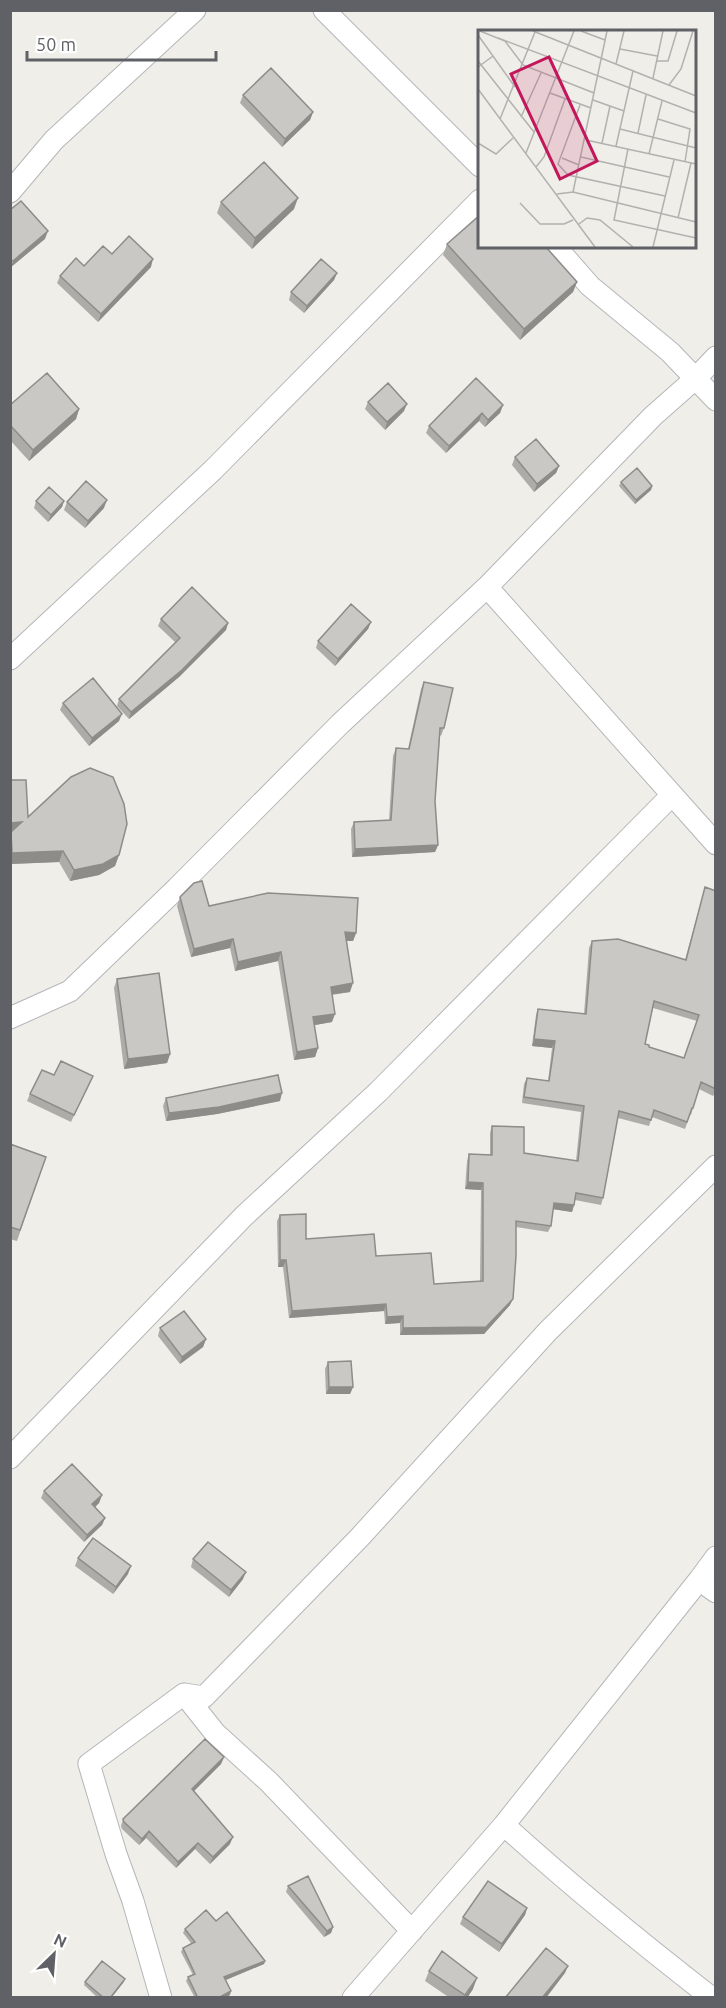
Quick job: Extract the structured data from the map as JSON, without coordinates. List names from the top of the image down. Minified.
{"scale_bar":"50 m","north":"top right"}
